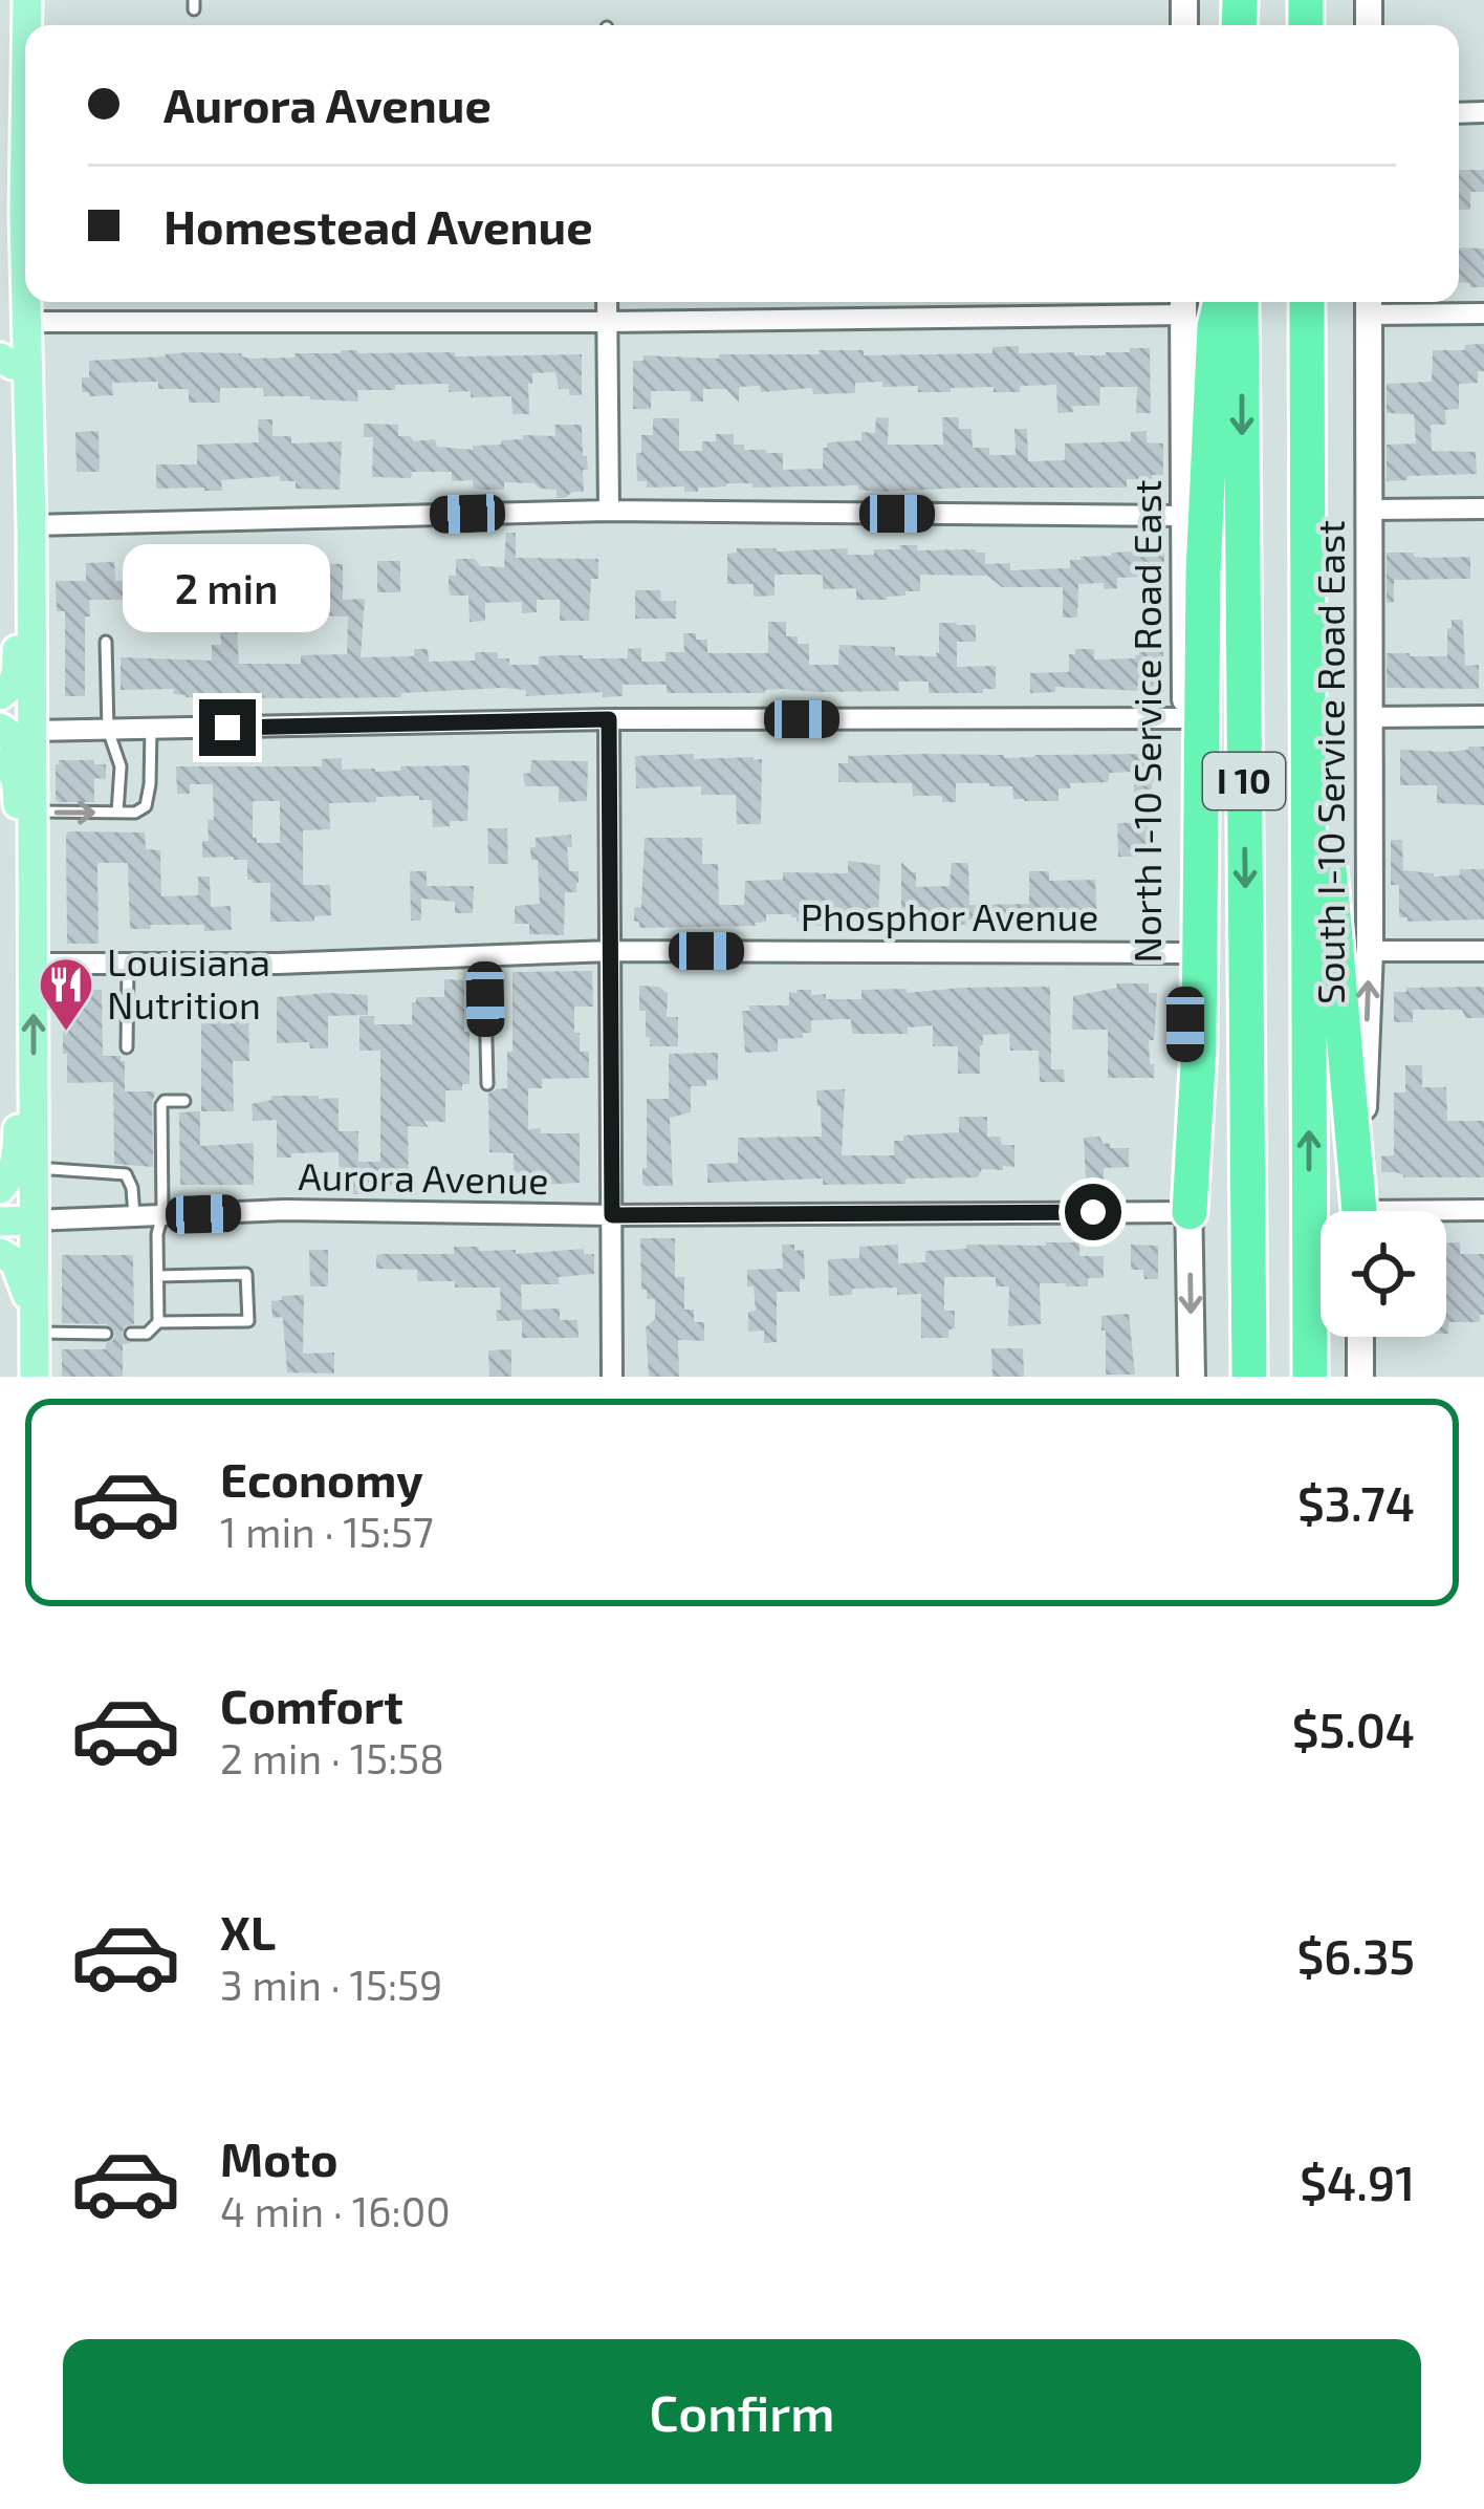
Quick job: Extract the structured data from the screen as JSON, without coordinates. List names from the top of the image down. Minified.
{"streets":{"highway":["I 10"],"street":["North I-10 Service Road East","South I-10 Service Road East","Phosphor Avenue","Aurora Avenue"]},"crossings":[["North I-10 Service Road East","Phosphor Avenue"],["North I-10 Service Road East","Aurora Avenue"]],"places":{"restaurant":["Louisiana Nutrition"]},"page":{"banner":["Aurora Avenue","Homestead Avenue"],"bubble":"2 min","list":[{"name":"Economy","note":"1 min · 15:57","value":"$3.74"},{"name":"Comfort","note":"2 min · 15:58","value":"$5.04"},{"name":"XL","note":"3 min · 15:59","value":"$6.35"},{"name":"Moto","note":"4 min · 16:00","value":"$4.91"}],"buttons":"Confirm"}}
